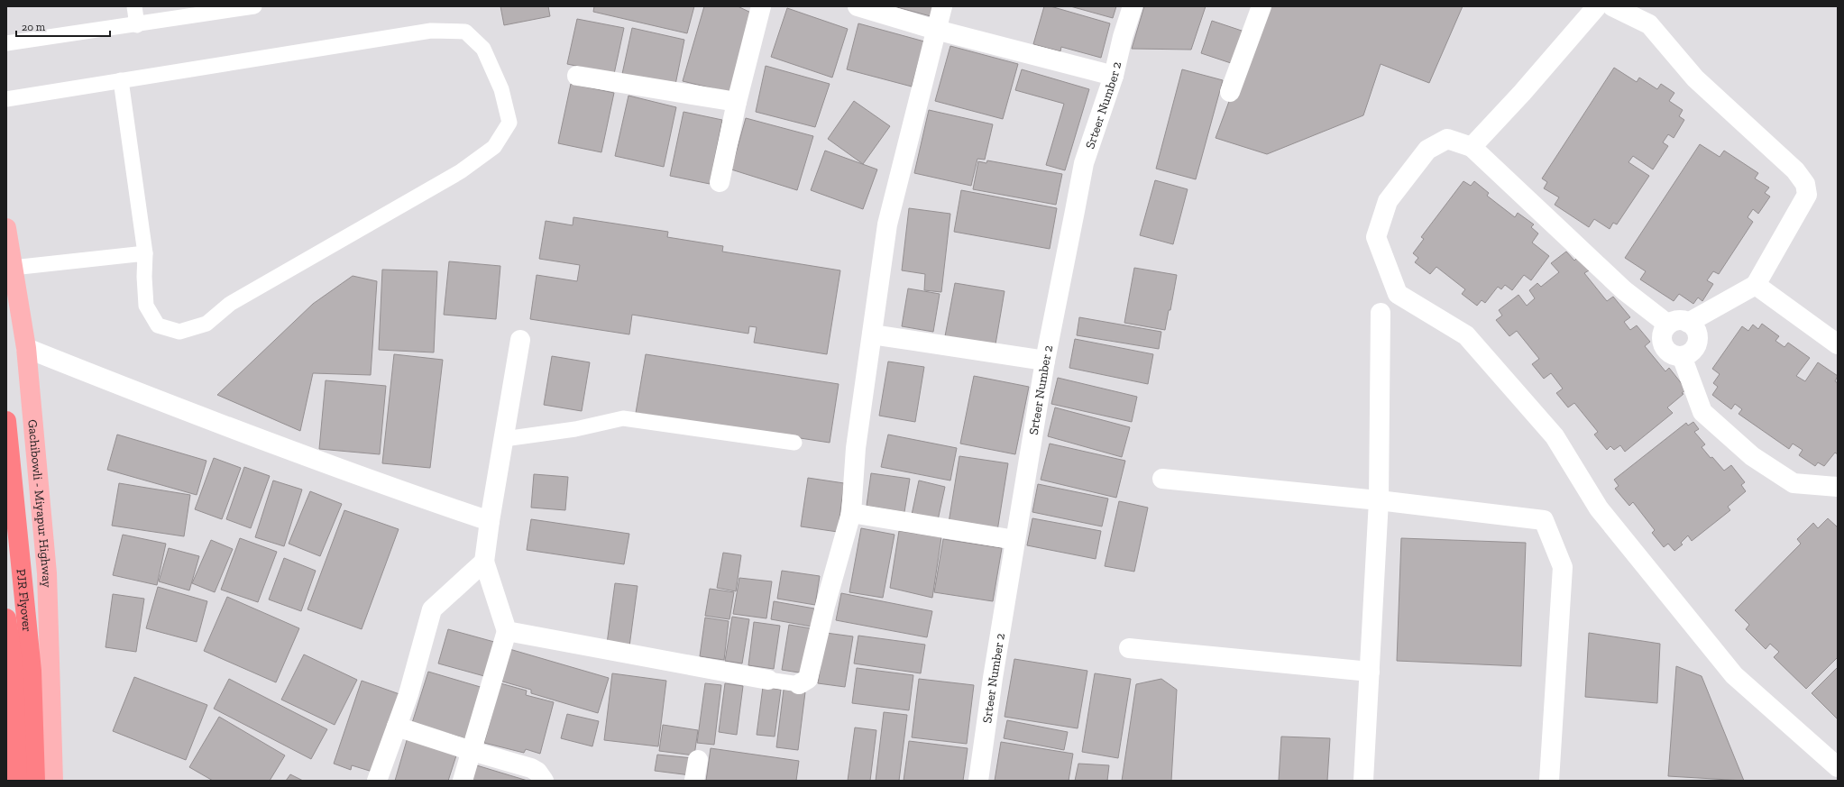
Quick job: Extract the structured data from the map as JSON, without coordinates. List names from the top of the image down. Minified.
{"streets":{"highway":["PJR Flyover"],"main road":["Gachibowli - Miyapur Highway"],"street":["Srteer Number 2"]},"scale_bar":"20 m"}
